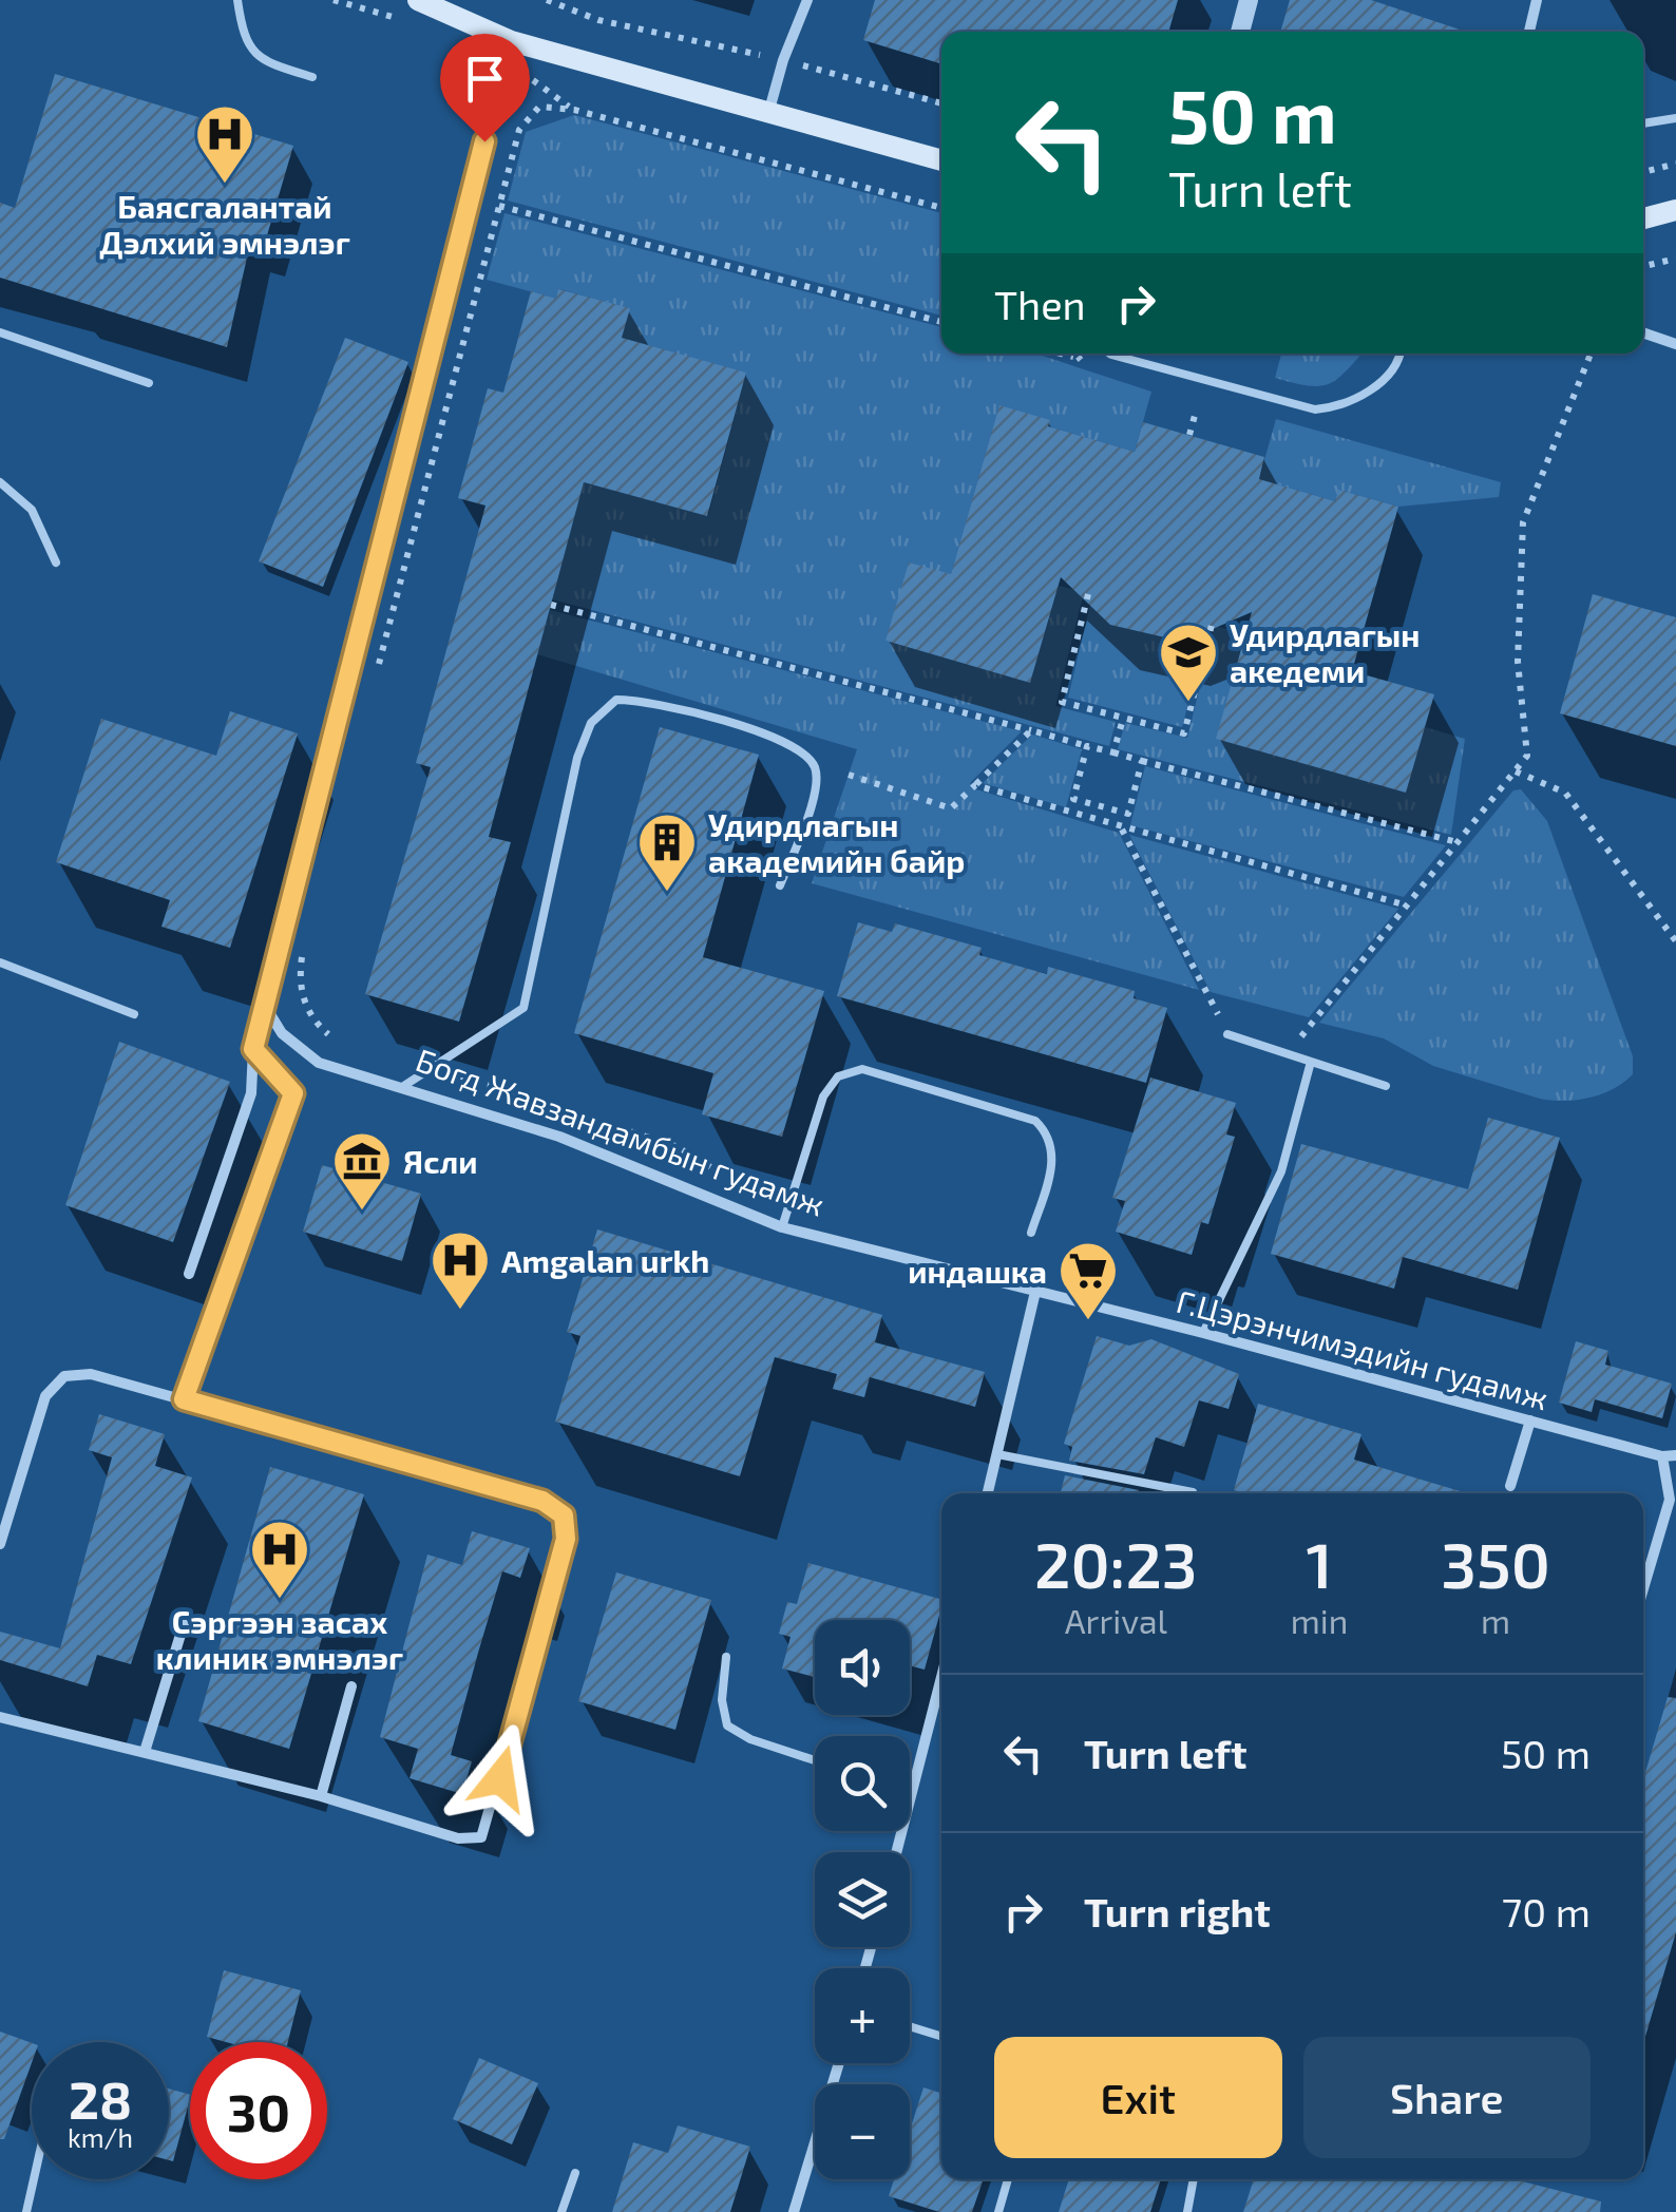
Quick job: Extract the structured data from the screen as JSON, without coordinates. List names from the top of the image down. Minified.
{"streets":{"street":["Богд Жавзандамбын гудамж","Г.Цэрэнчимэдийн гудамж"]},"crossings":[["Богд Жавзандамбын гудамж","Г.Цэрэнчимэдийн гудамж"]],"places":{"hospital":["Баясгалантай Дэлхий эмнэлэг","Amgalan urkh","Сэргээн засах клиник эмнэлэг"],"school or university":["Удирдлагын акедеми"],"building":["Удирдлагын академийн байр"],"museum":["Ясли"],"supermarket":["индашка"]},"page":{"turn":["50 m","Turn left"],"then":"Then","eta":["20:23","Arrival","1","min","350","m"],"map_buttons":["+","−"],"list":[{"name":"Turn left","value":"50 m"},{"name":"Turn right","value":"70 m"}],"buttons":["Exit","Share"],"speed":"28 km/h","limit":"30"}}
